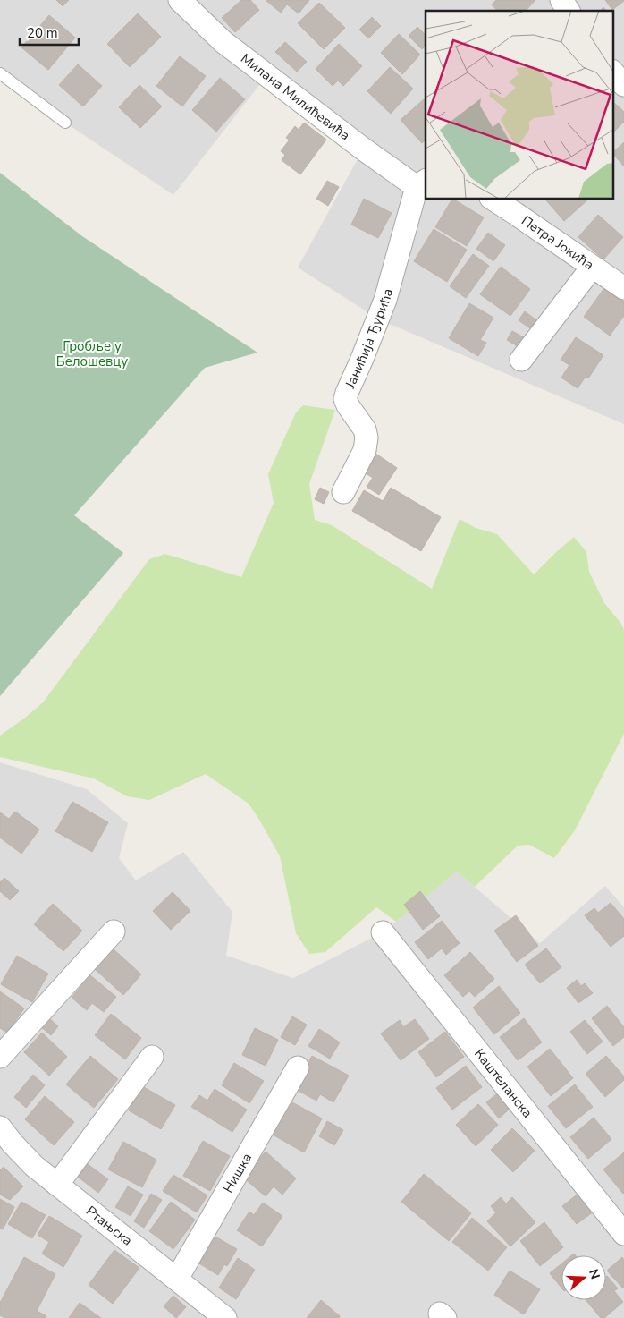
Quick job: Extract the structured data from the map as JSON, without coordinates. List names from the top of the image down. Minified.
{"streets":{"street":["Милана Милићевића","Петра Јокића","Јанићија Ђурића","Каштеланска","Нишка","Ртањска"]},"crossings":[["Милана Милићевића","Јанићија Ђурића"],["Нишка","Ртањска"]],"parks":["Гробље у Белошевцу"],"scale_bar":"20 m","north":"right"}
